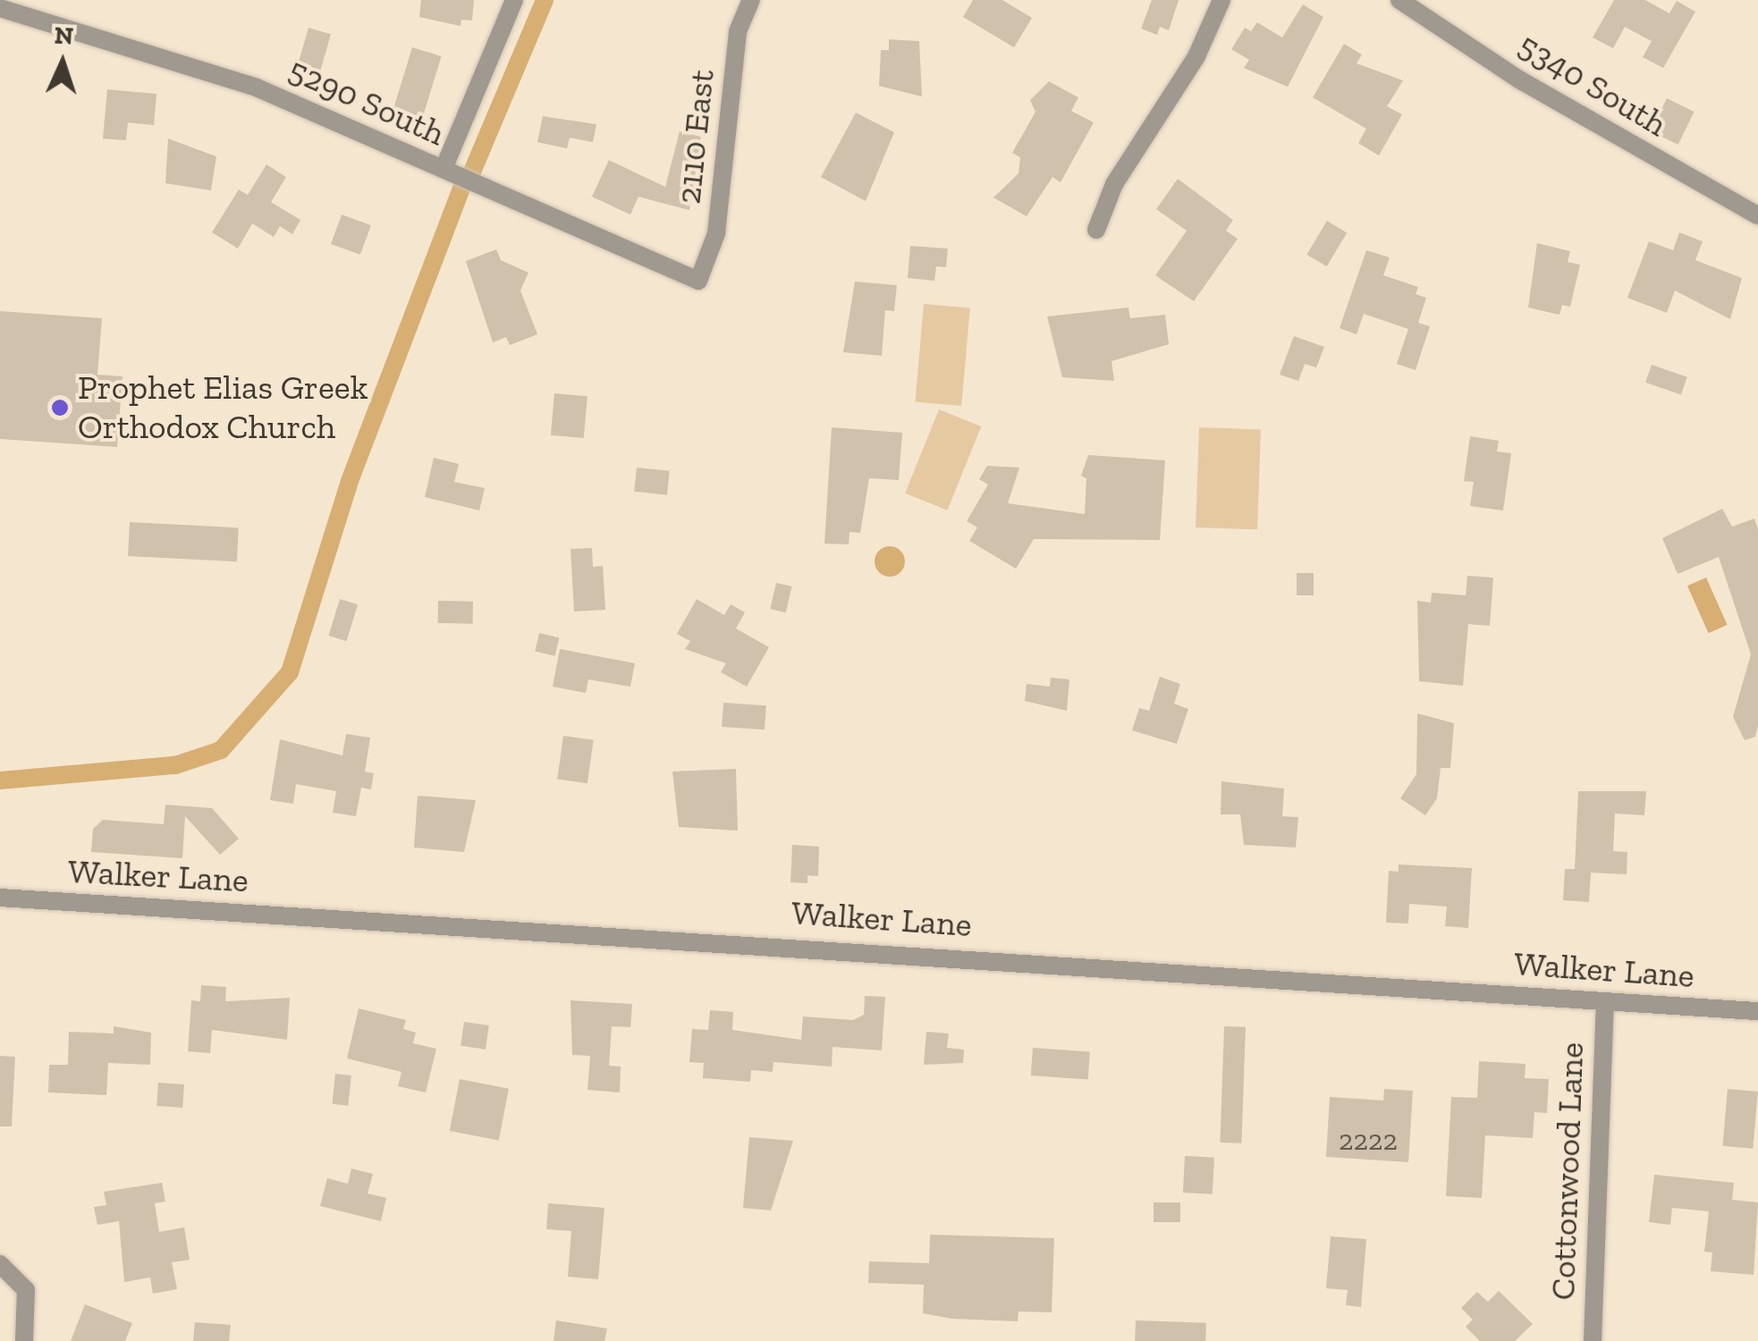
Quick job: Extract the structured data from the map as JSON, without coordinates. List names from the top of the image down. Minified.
{"streets":{"street":["5340 South","5290 South","2110 East","Walker Lane","Cottonwood Lane"]},"crossings":[["5290 South","2110 East"],["Walker Lane","Cottonwood Lane"]],"places":["Prophet Elias Greek Orthodox Church"],"house_numbers":["2222"],"north":"top"}
